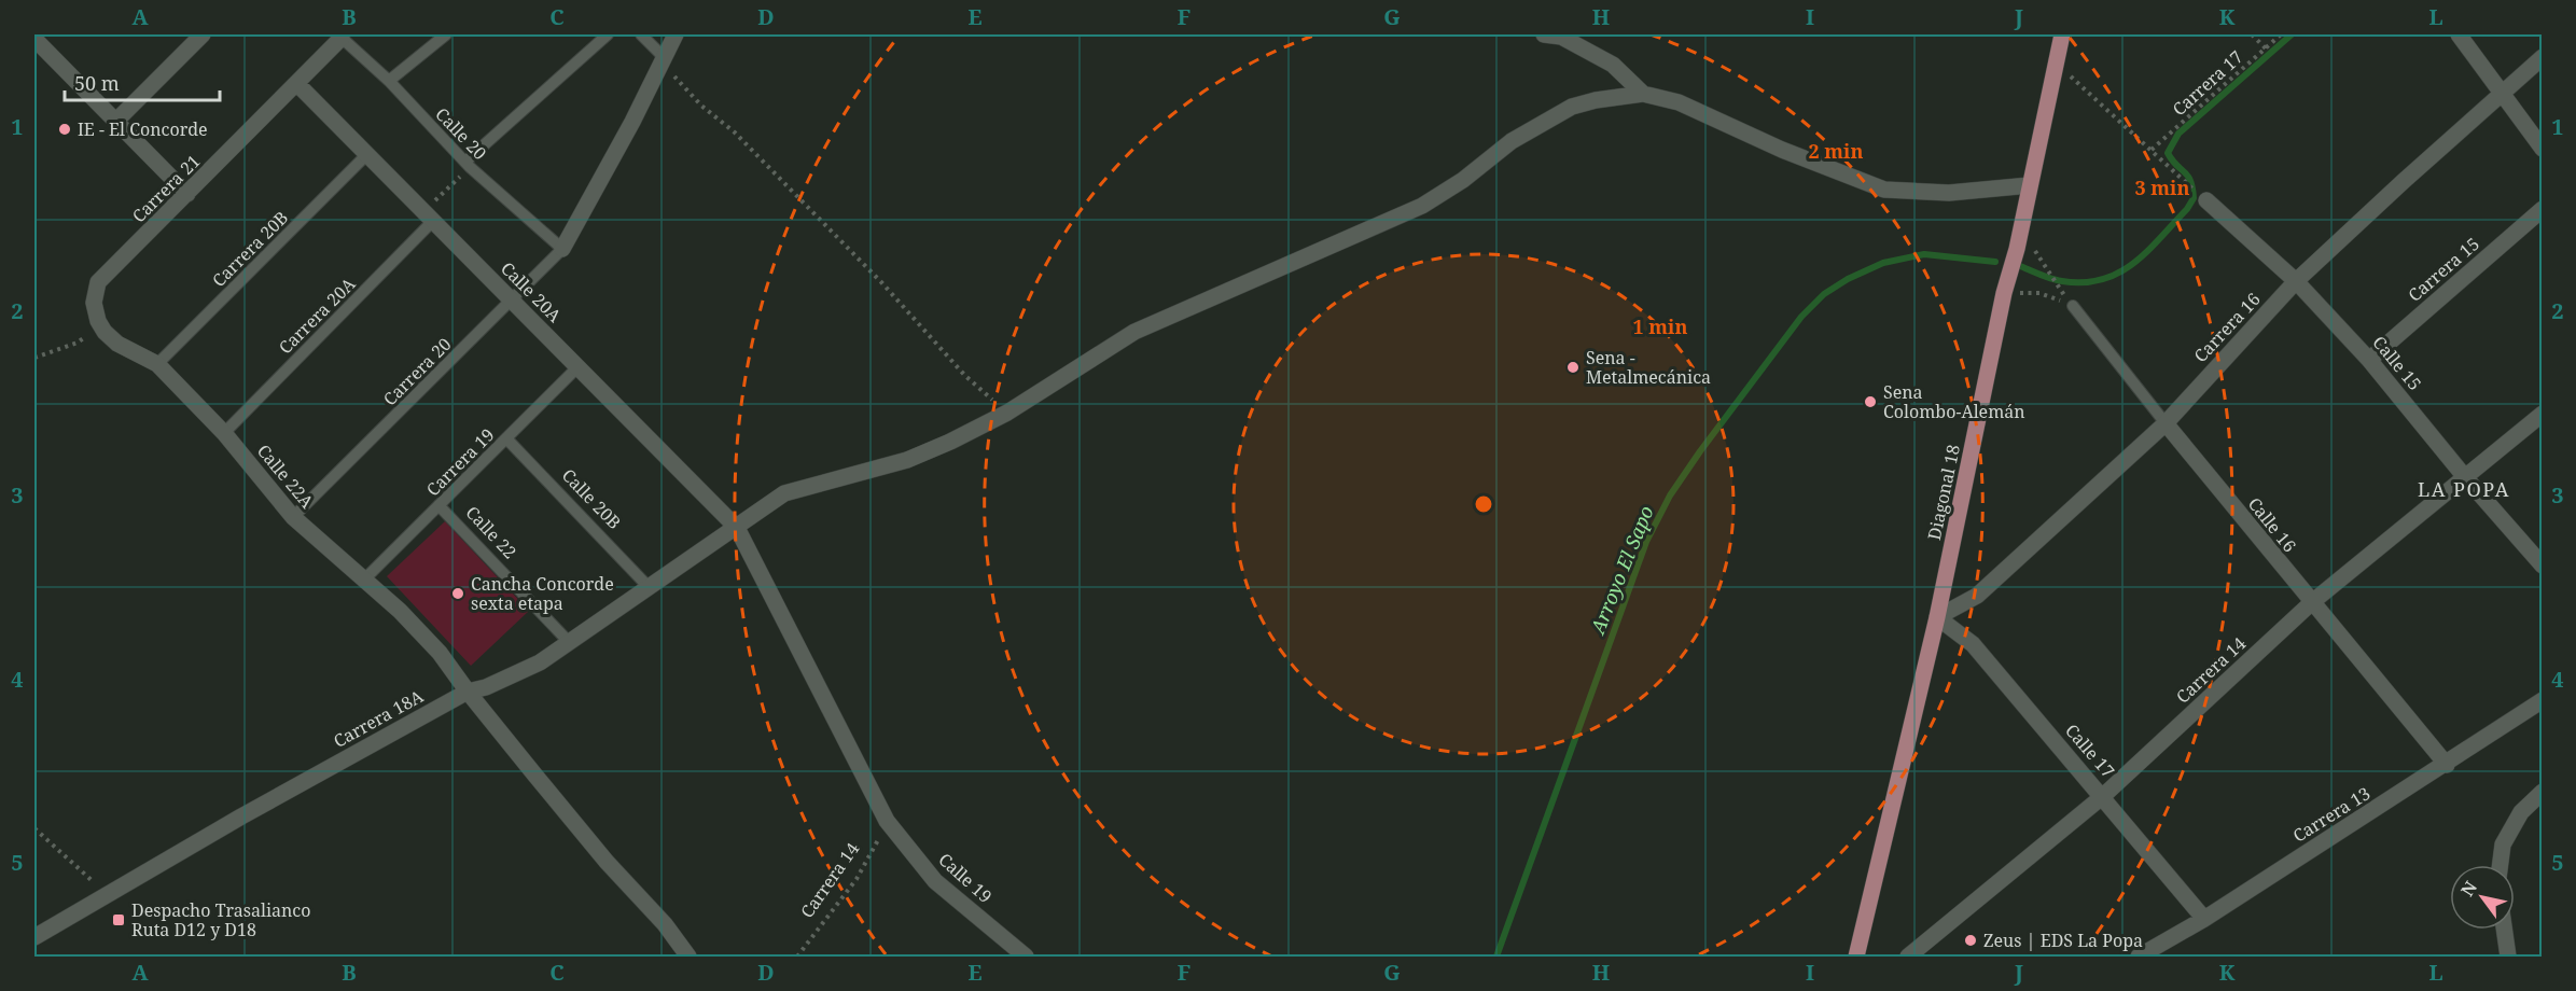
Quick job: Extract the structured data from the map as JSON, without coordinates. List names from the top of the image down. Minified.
{"streets":{"main road":["Diagonal 18"],"street":["Carrera 21","Carrera 15","Calle 20A","Carrera 16","Calle 15","Calle 22A","Calle 16","Carrera 14","Carrera 18A","Calle 17","Carrera 13","Calle 19"],"lane":["Calle 20","Carrera 20B","Carrera 20A","Carrera 20","Carrera 19","Calle 20B","Calle 22"],"path":["Carrera 17"]},"crossings":[["Calle 20","Carrera 21"],["Calle 20","Carrera 20"],["Carrera 21","Calle 20A"],["Carrera 21","Calle 22A"],["Carrera 20B","Calle 20A"],["Carrera 20B","Calle 22A"],["Carrera 15","Calle 15"],["Calle 20A","Carrera 20A"],["Calle 20A","Carrera 20"],["Calle 20A","Carrera 19"],["Calle 20A","Carrera 18A"],["Calle 20A","Calle 19"],["Carrera 20A","Calle 22A"],["Carrera 16","Calle 15"],["Carrera 16","Diagonal 18"],["Carrera 16","Calle 16"],["Carrera 16","Calle 17"],["Calle 15","Carrera 14"],["Carrera 20","Calle 22A"],["Carrera 19","Calle 22A"],["Carrera 19","Calle 20B"],["Carrera 19","Calle 22"],["Calle 22A","Carrera 18A"],["Diagonal 18","Calle 17"],["Calle 20B","Carrera 18A"],["Calle 16","Carrera 14"],["Calle 16","Carrera 13"],["Calle 22","Carrera 18A"],["Carrera 14","Calle 17"],["Carrera 14","Calle 19"],["Carrera 18A","Calle 19"],["Calle 17","Carrera 13"]],"districts":["LA POPA"],"water":["Arroyo El Sapo"],"places":{"other":["IE - El Concorde","Sena - Metalmecánica","Sena Colombo-Alemán","Cancha Concorde sexta etapa","Zeus | EDS La Popa"],"transit":["Despacho Trasalianco Ruta D12 y D18"]},"scale_bar":"50 m","north":"top left","grid":{"columns":["A","B","C","D","E","F","G","H","I","J","K","L"],"rows":["1","2","3","4","5"]},"rings":["2 min","3 min","1 min"]}
